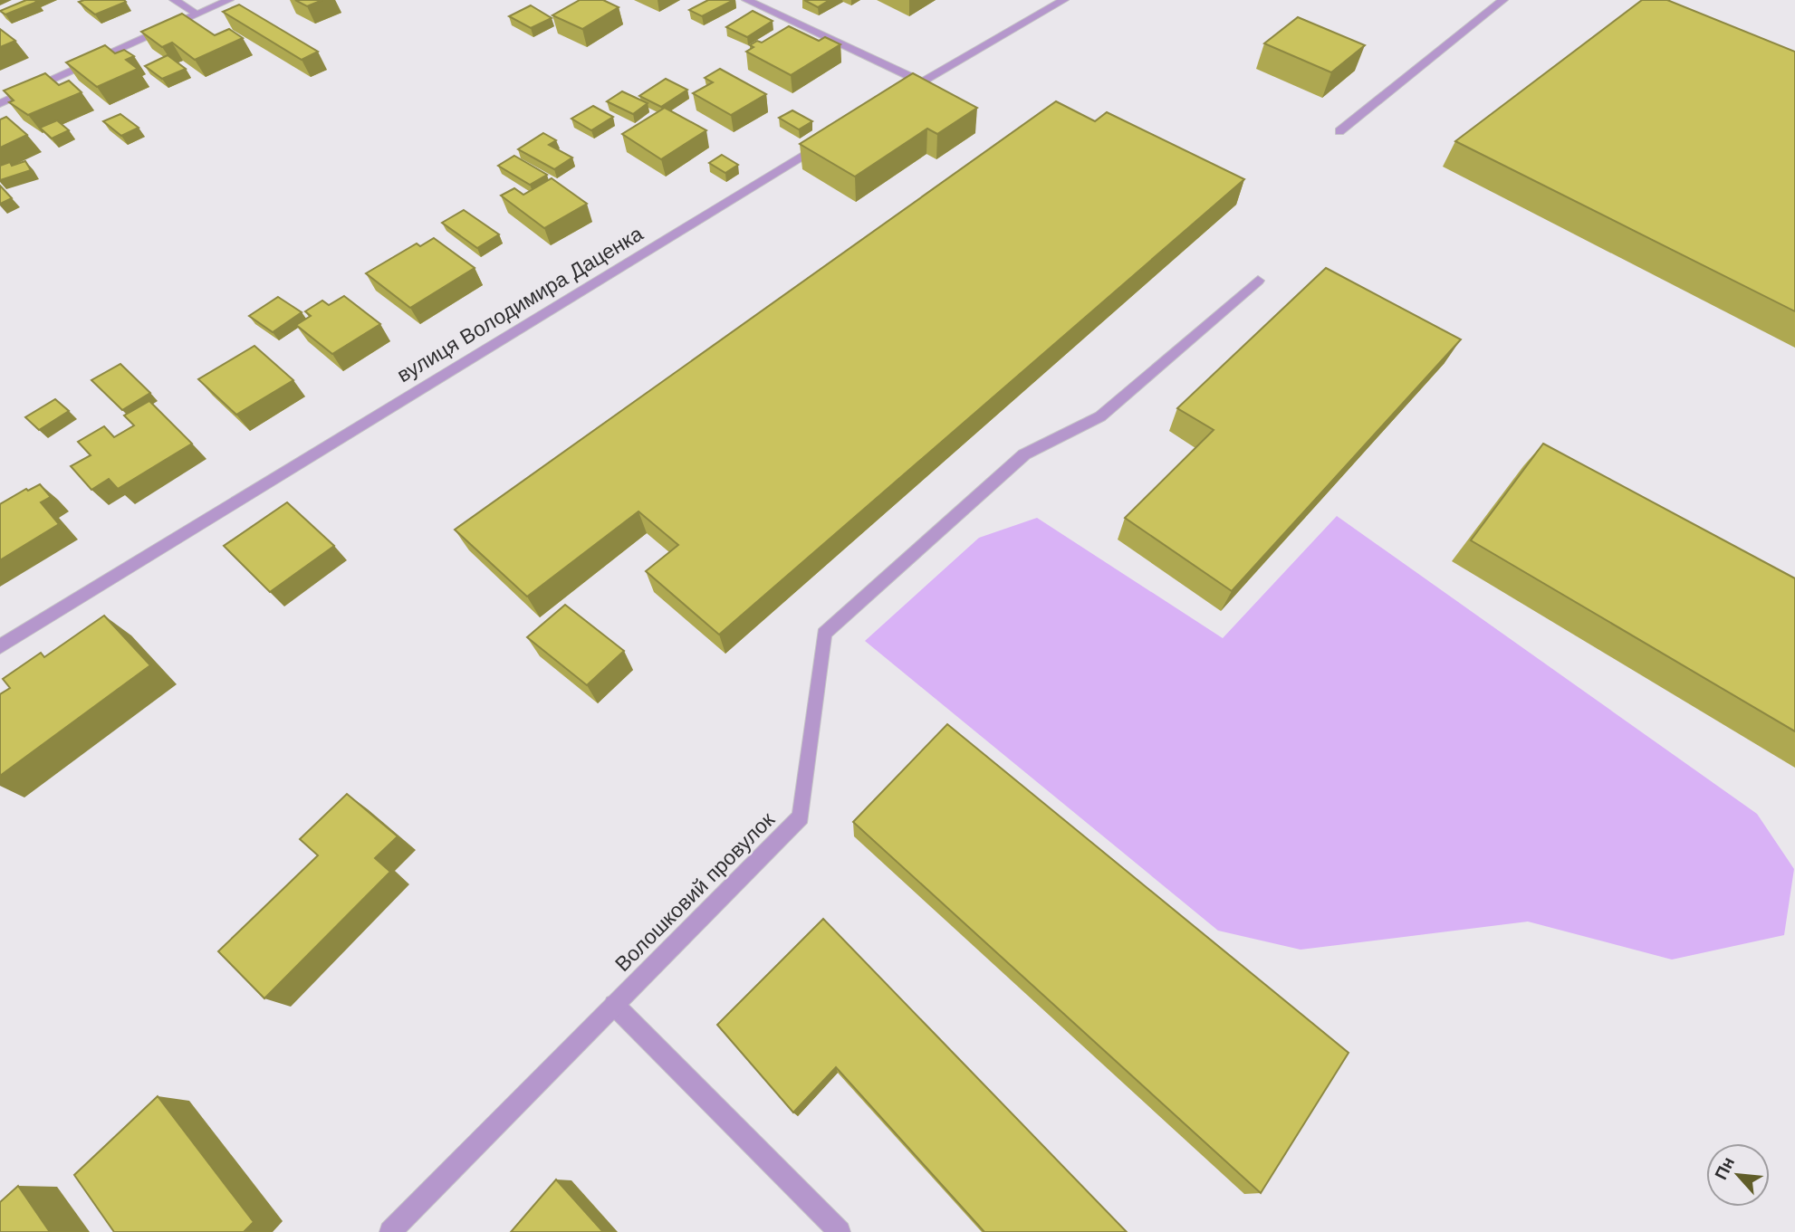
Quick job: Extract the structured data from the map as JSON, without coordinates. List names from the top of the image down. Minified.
{"streets":{"street":["вулиця Володимира Даценка","Волошковий провулок"]},"north":"top left"}
